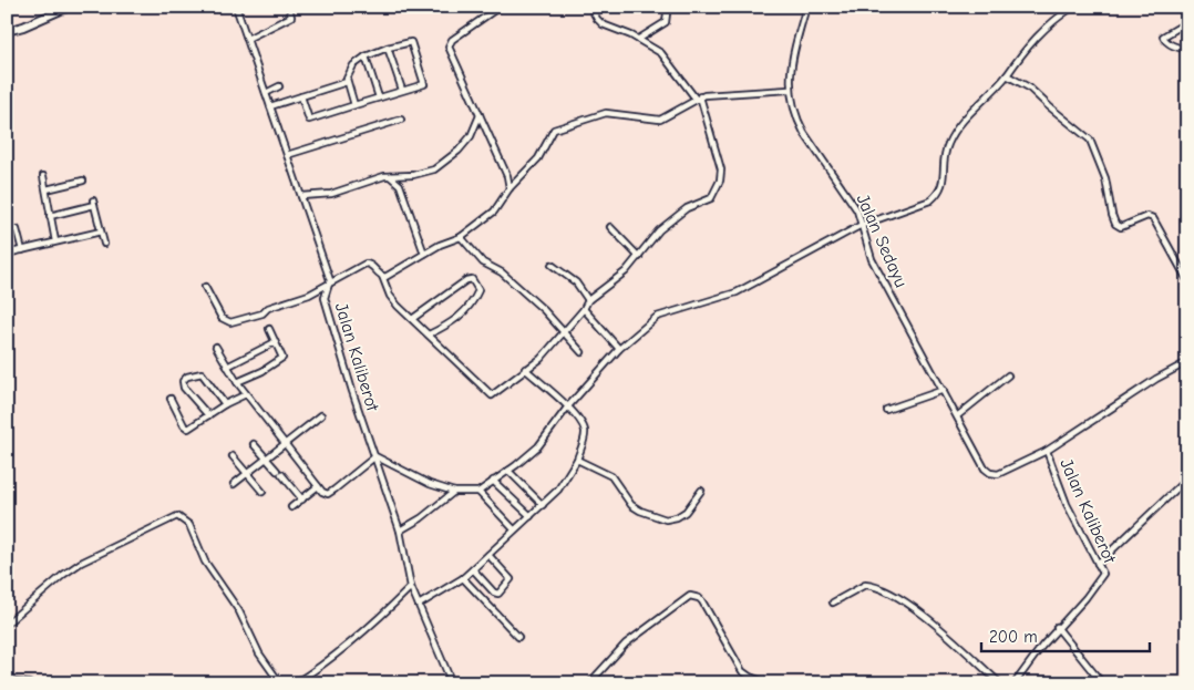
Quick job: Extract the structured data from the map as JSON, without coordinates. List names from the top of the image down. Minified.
{"streets":{"street":["Jalan Sedayu","Jalan Kaliberot"]},"crossings":[["Jalan Sedayu","Jalan Kaliberot"]],"scale_bar":"200 m"}
